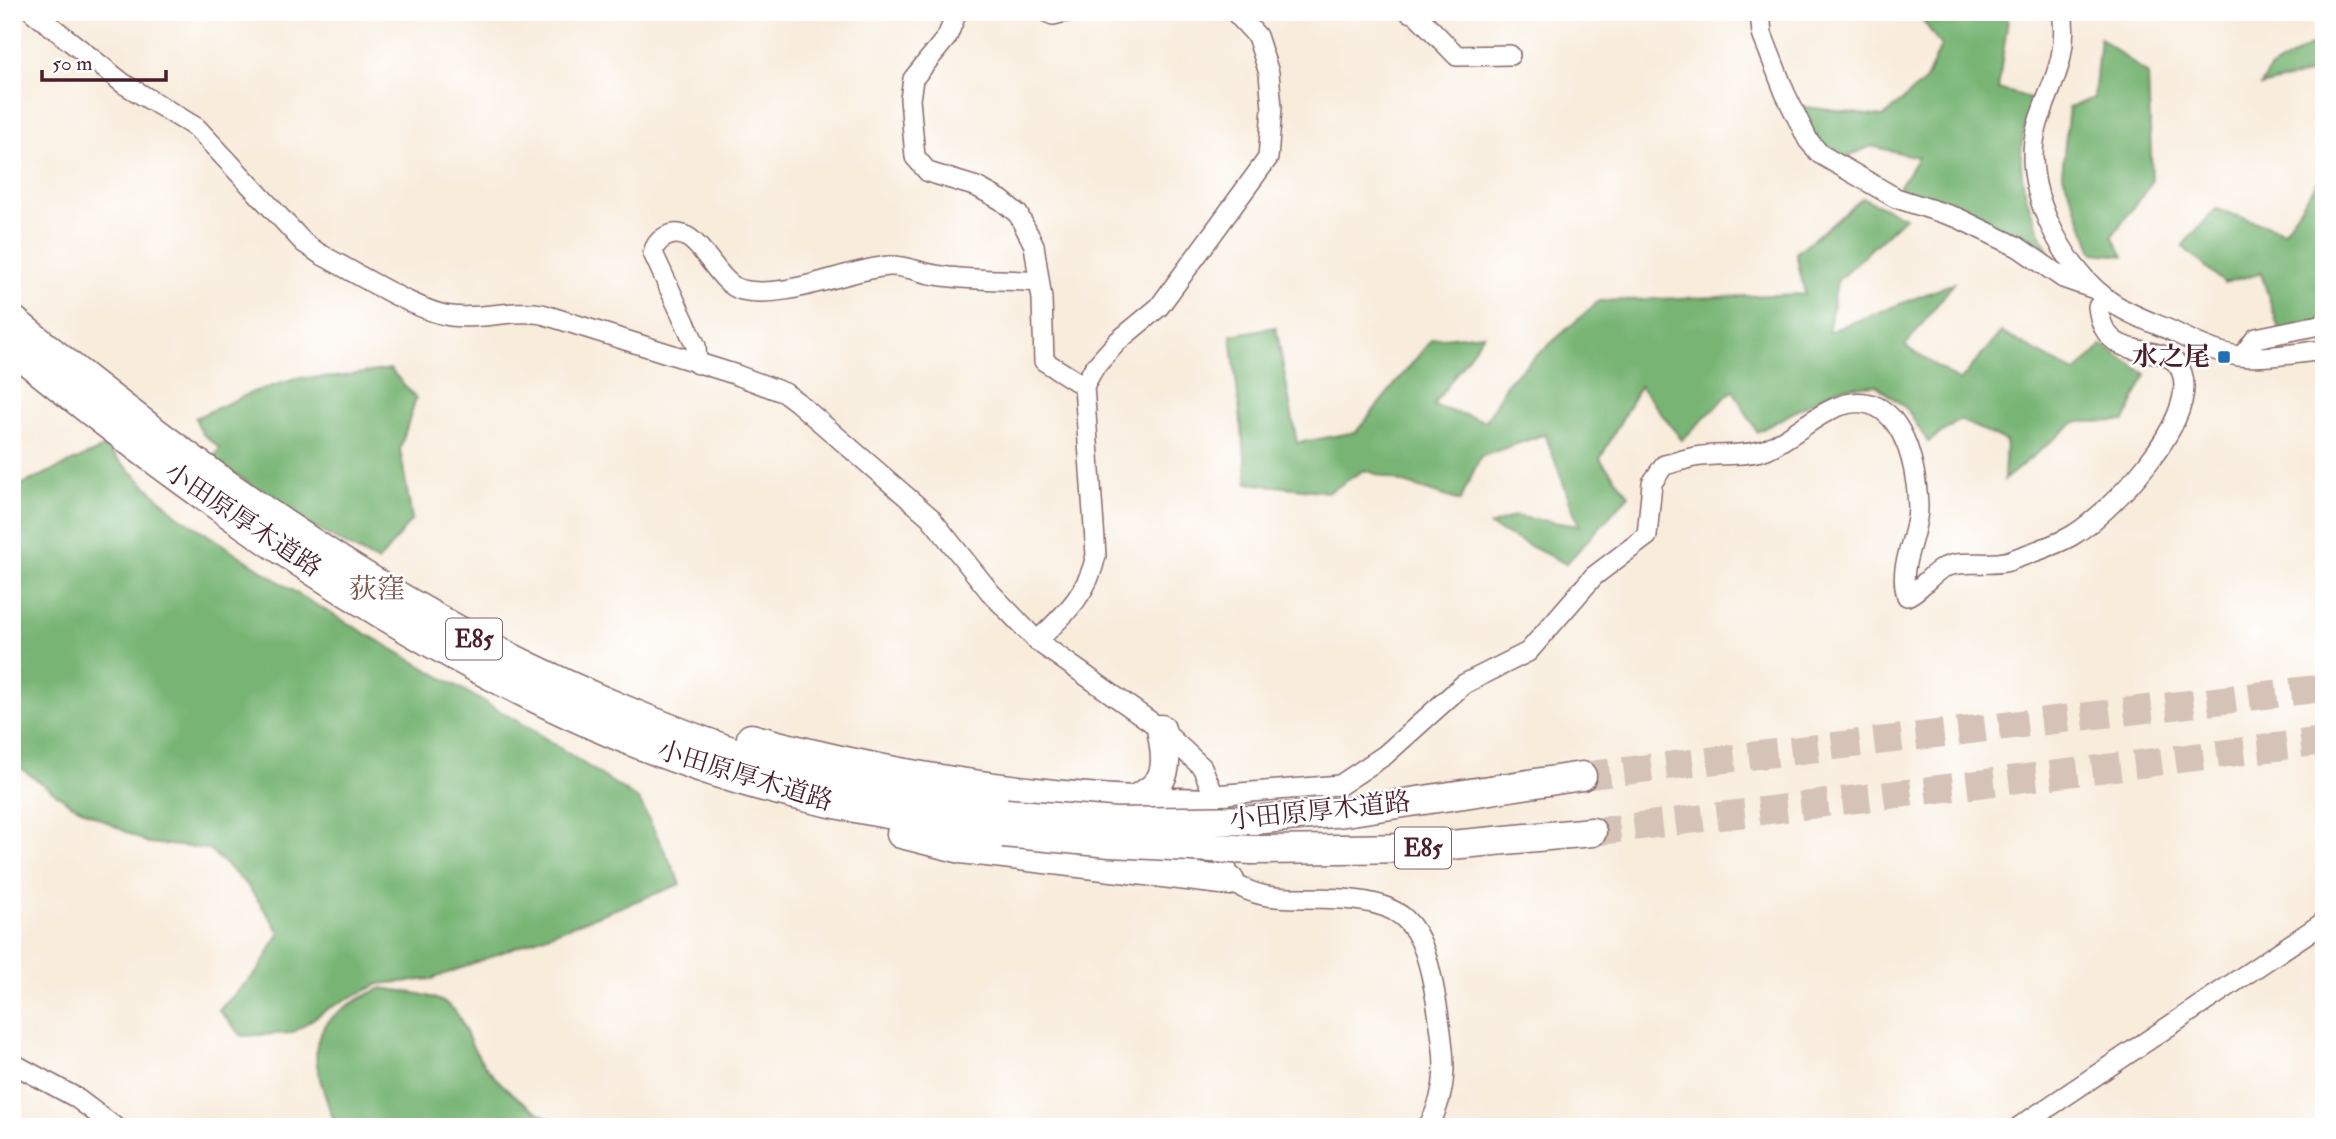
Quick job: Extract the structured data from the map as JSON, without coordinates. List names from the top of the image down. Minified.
{"streets":{"highway":["小田原厚木道路","E85"]},"districts":["荻窪"],"places":{"transit":["水之尾"]},"scale_bar":"50 m"}
